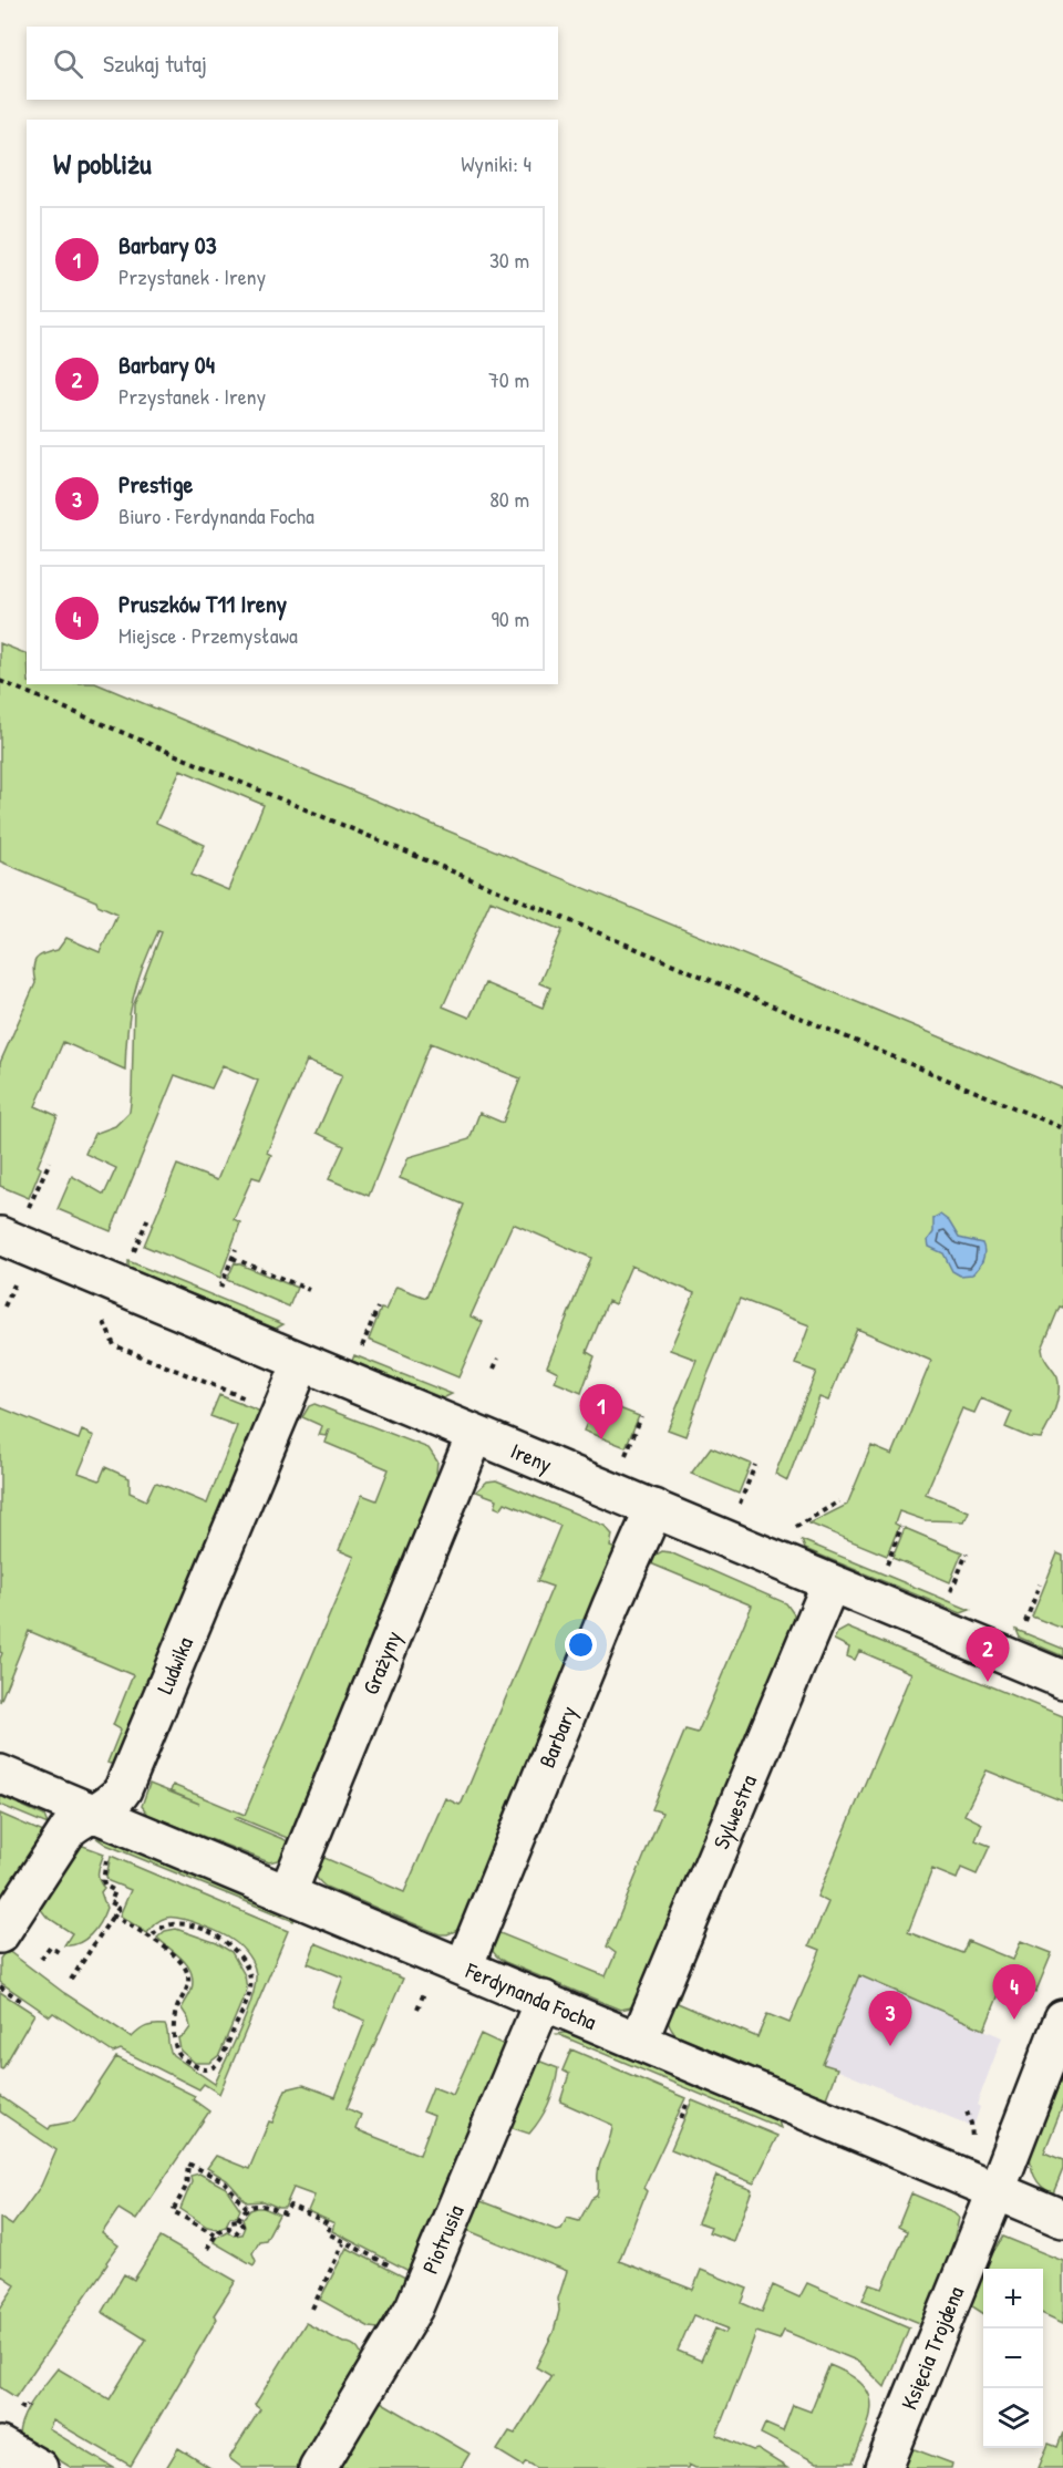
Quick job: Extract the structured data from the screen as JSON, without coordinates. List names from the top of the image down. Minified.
{"streets":{"street":["Ireny","Grażyny","Ludwika","Barbary","Sylwestra","Ferdynanda Focha","Piotrusia","Księcia Trojdena"]},"crossings":[["Ireny","Grażyny"],["Ireny","Ludwika"],["Ireny","Barbary"],["Ireny","Sylwestra"],["Grażyny","Ferdynanda Focha"],["Ludwika","Ferdynanda Focha"],["Barbary","Ferdynanda Focha"],["Sylwestra","Ferdynanda Focha"],["Ferdynanda Focha","Piotrusia"],["Ferdynanda Focha","Księcia Trojdena"]],"page":{"search":"Szukaj tutaj","heading":["W pobliżu","Wyniki: 4"],"list":[{"mark":"1","name":"Barbary 03","note":"Przystanek · Ireny","value":"30 m"},{"mark":"2","name":"Barbary 04","note":"Przystanek · Ireny","value":"70 m"},{"mark":"3","name":"Prestige","note":"Biuro · Ferdynanda Focha","value":"80 m"},{"mark":"4","name":"Pruszków T11 Ireny","note":"Miejsce · Przemysława","value":"90 m"}],"pins":["1","2","4","3"],"map_buttons":["+","−"]}}
